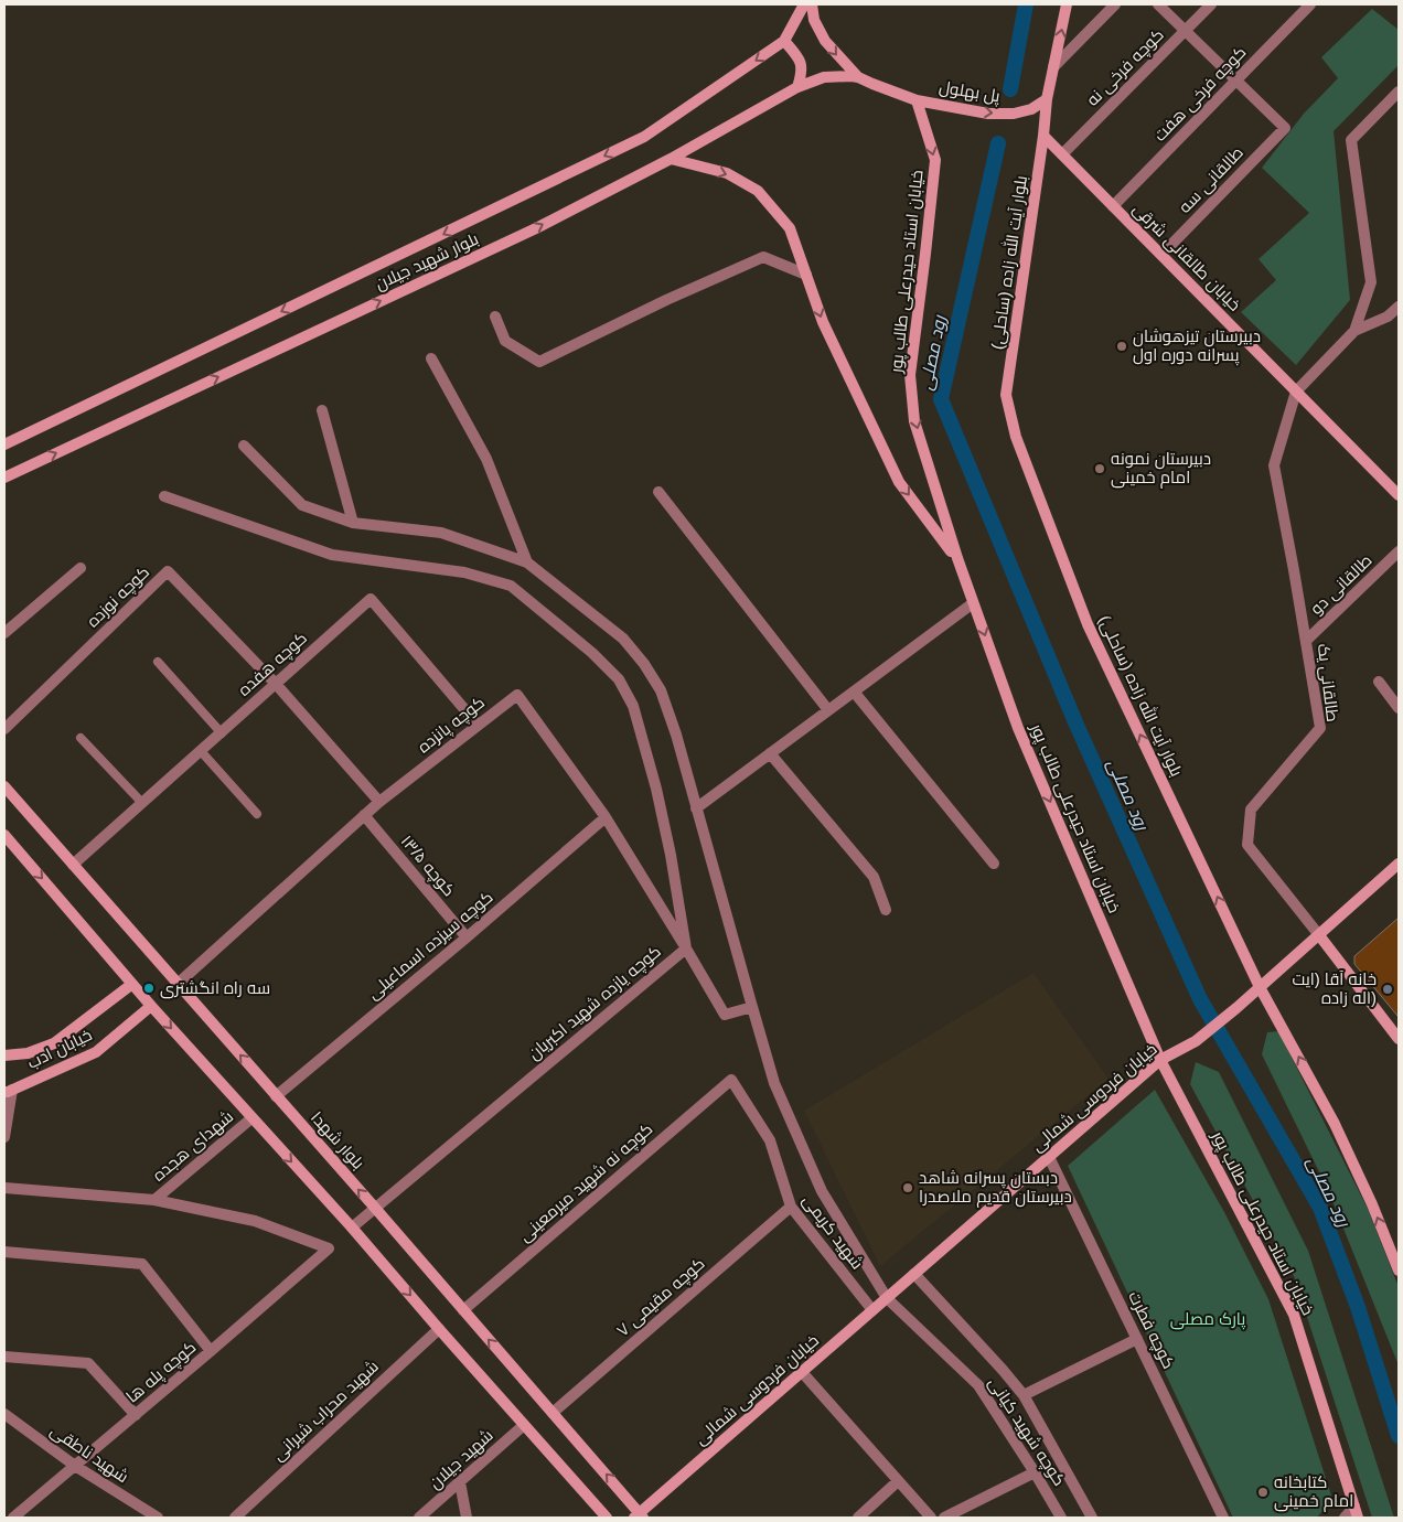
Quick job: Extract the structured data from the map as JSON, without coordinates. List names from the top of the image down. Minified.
{"streets":{"main road":["پل بهلول","خیابان طالقانی شرقی","بلوار شهید جیلان","بلوار آیت الله زاده (ساحلی)","خیابان استاد حیدرعلی طالب پور","خیابان ادب","خیابان فردوسی شمالی","بلوار شهدا"],"street":["کوچه فرخی نه","کوچه فرخی هفت","طالقانی سه","طالقانی دو","کوچه نوزده","کوچه هفده","طالقانی یک","کوچه پانزده","کوچه ۱۳/۵","کوچه سیزده اسماعیلی","کوچه یازده شهید اکبریان","شهدای هجده","کوچه نه شهید میرمعینی","شهید کریمی","کوچه مقیمی ۷","کوچه فطرت","کوچه پله ها","شهید محراب شیرانی","کوچه شهید کیانی","شهید ناطقی","شهید جیلان"]},"crossings":[["کوچه فرخی نه","خیابان طالقانی شرقی"],["پل بهلول","بلوار شهید جیلان"],["پل بهلول","بلوار آیت الله زاده (ساحلی)"],["پل بهلول","خیابان استاد حیدرعلی طالب پور"],["کوچه فرخی هفت","طالقانی سه"],["کوچه فرخی هفت","خیابان طالقانی شرقی"],["طالقانی سه","خیابان طالقانی شرقی"],["خیابان طالقانی شرقی","بلوار آیت الله زاده (ساحلی)"],["خیابان طالقانی شرقی","طالقانی یک"],["بلوار آیت الله زاده (ساحلی)","خیابان فردوسی شمالی"],["خیابان استاد حیدرعلی طالب پور","خیابان فردوسی شمالی"],["طالقانی دو","طالقانی یک"],["کوچه نوزده","کوچه هفده"],["کوچه هفده","کوچه پانزده"],["کوچه هفده","بلوار شهدا"],["طالقانی یک","خیابان فردوسی شمالی"],["کوچه پانزده","کوچه ۱۳/۵"],["کوچه پانزده","کوچه سیزده اسماعیلی"],["کوچه پانزده","کوچه یازده شهید اکبریان"],["کوچه پانزده","بلوار شهدا"],["کوچه ۱۳/۵","کوچه سیزده اسماعیلی"],["کوچه سیزده اسماعیلی","بلوار شهدا"],["کوچه یازده شهید اکبریان","بلوار شهدا"],["خیابان فردوسی شمالی","بلوار شهدا"],["خیابان فردوسی شمالی","شهید کریمی"],["خیابان فردوسی شمالی","کوچه فطرت"],["خیابان فردوسی شمالی","کوچه شهید کیانی"],["بلوار شهدا","کوچه نه شهید میرمعینی"],["بلوار شهدا","کوچه مقیمی ۷"],["شهدای هجده","کوچه پله ها"],["کوچه نه شهید میرمعینی","شهید کریمی"],["شهید کریمی","کوچه مقیمی ۷"],["کوچه پله ها","شهید ناطقی"]],"one_way":["پل بهلول","بلوار آیت الله زاده (ساحلی)","خیابان استاد حیدرعلی طالب پور"],"water":["رود مصلی"],"parks":["پارک مصلی"],"places":["دبیرستان تیزهوشان پسرانه دوره اول","دبیرستان نمونه امام خمینی","سه راه انگشتری","خانه آقا (ایت اله زاده)","دبستان پسرانه شاهد دبیرستان قدیم ملاصدرا","کتابخانه امام خمینی"]}
